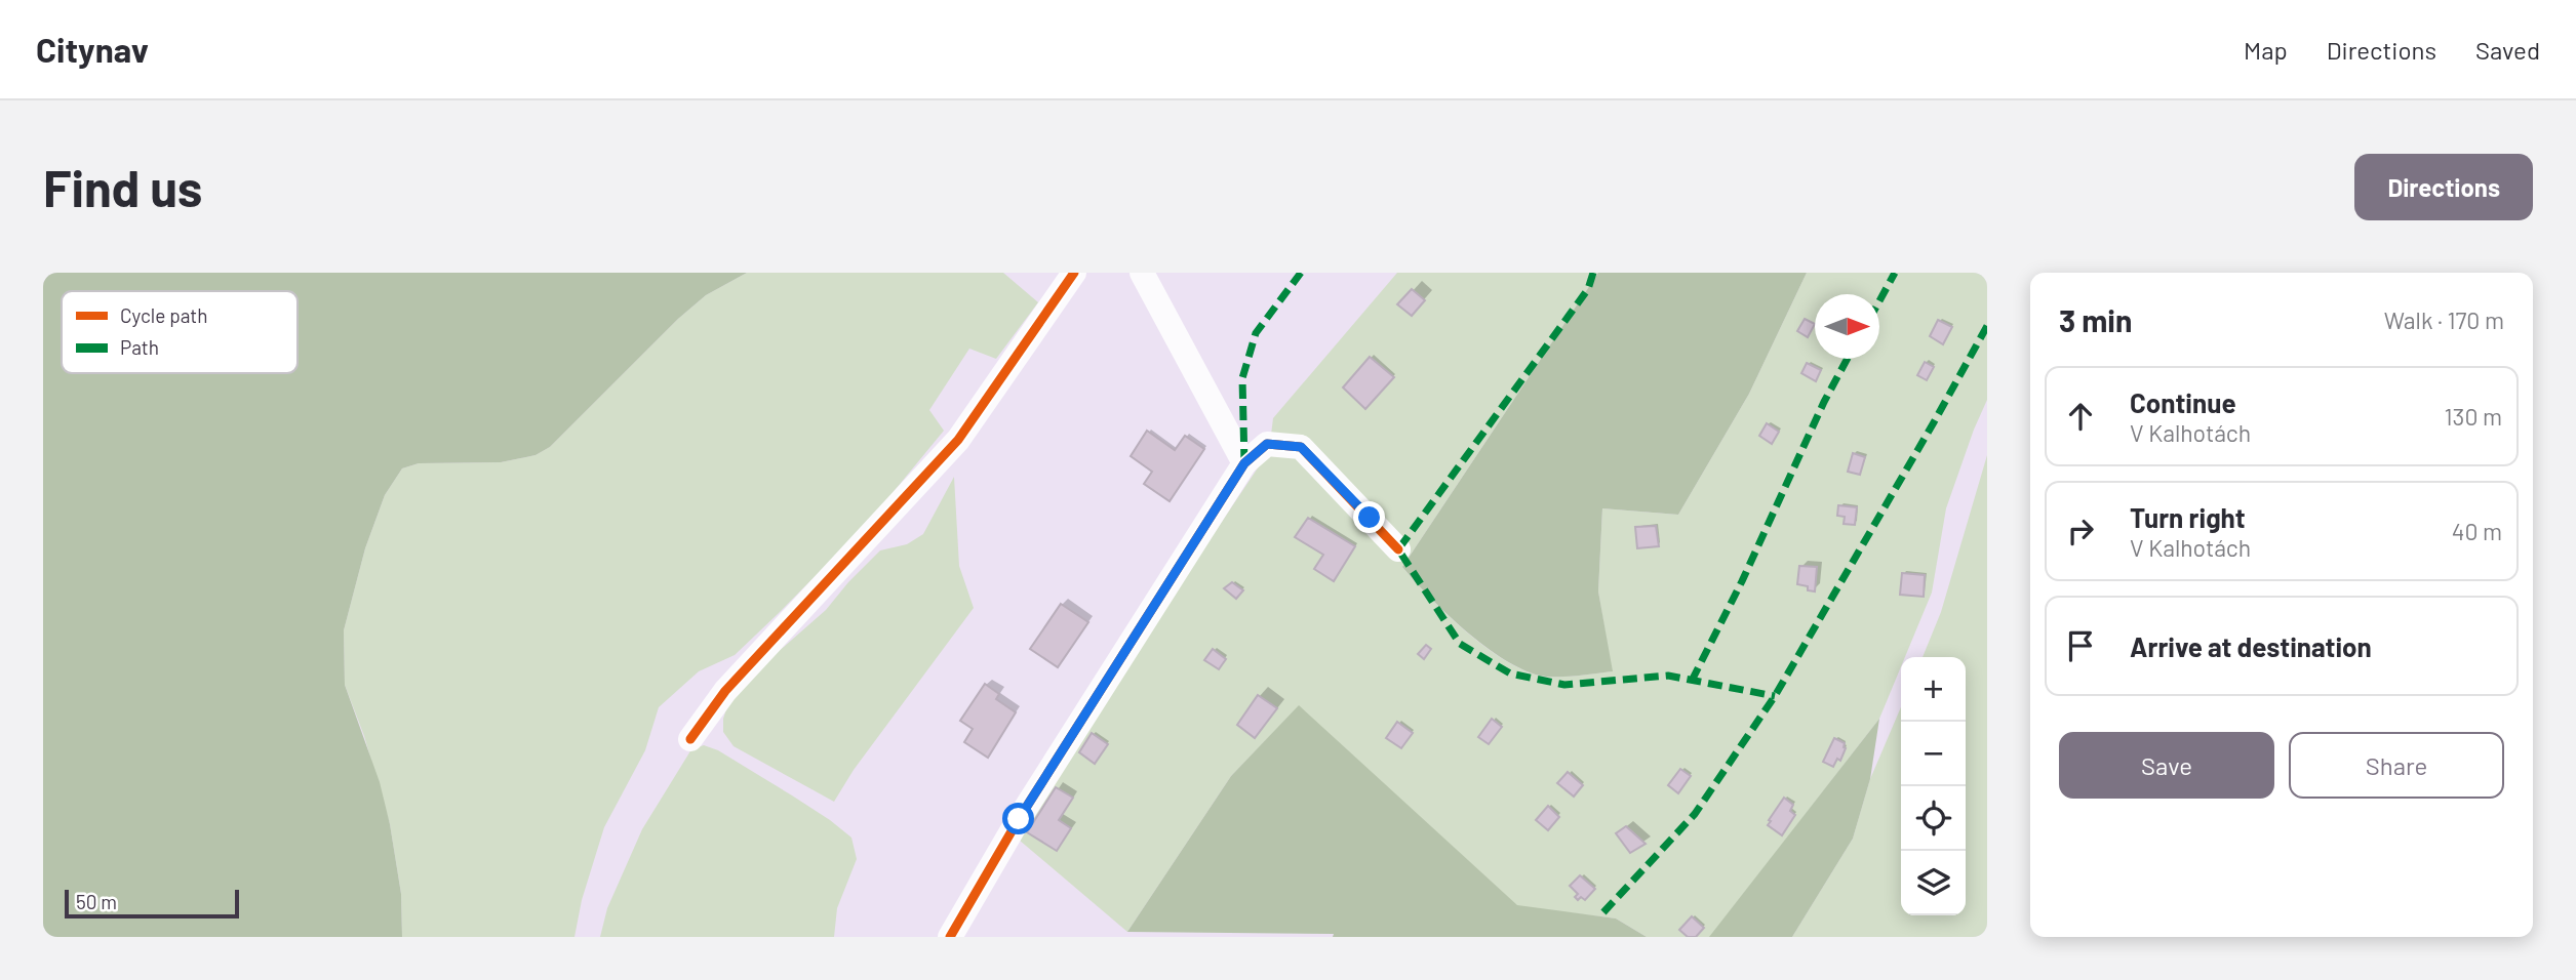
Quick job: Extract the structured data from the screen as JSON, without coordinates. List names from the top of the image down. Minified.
{"legend":["Cycle path","Path"],"scale_bar":"50 m","north":"right","page":{"header":"Citynav","nav":["Map","Directions","Saved"],"buttons":["Directions",["Save","Share"]],"title":"Find us","heading":["3 min","Walk · 170 m"],"list":[["Continue","V Kalhotách","130 m"],["Turn right","V Kalhotách","40 m"],"Arrive at destination"],"map_buttons":["+","−"],"scale":"50 m"}}
